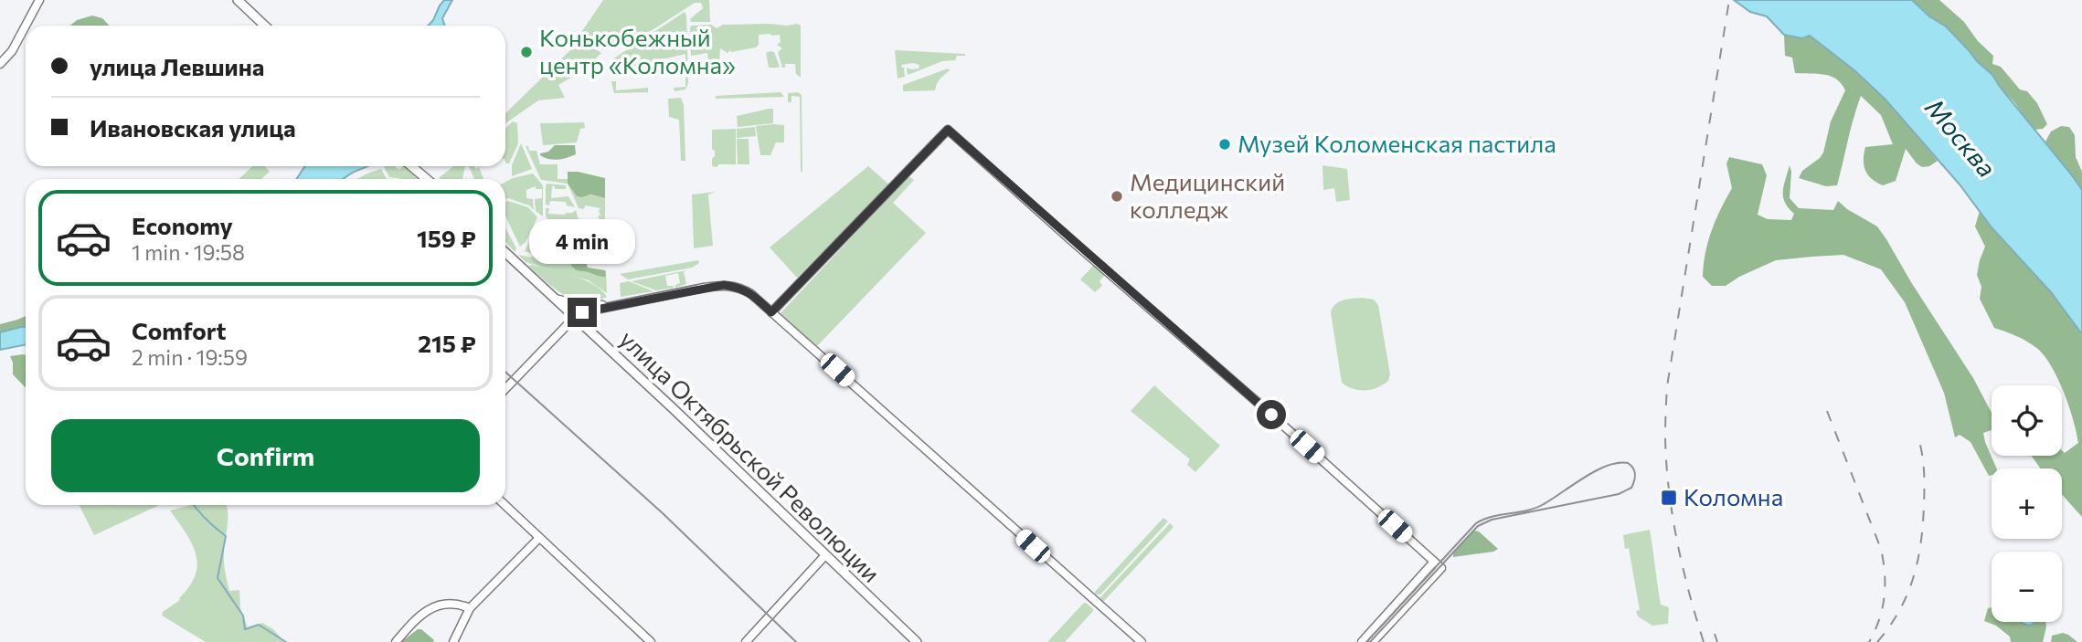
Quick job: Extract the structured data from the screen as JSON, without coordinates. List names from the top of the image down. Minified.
{"streets":{"main road":["улица Октябрьской Революции"]},"water":["Москва"],"places":{"other":["Конькобежный центр «Коломна»","Музей Коломенская пастила","Медицинский колледж"],"transit":["Коломна"]},"page":{"banner":["улица Левшина","Ивановская улица"],"list":[{"name":"Economy","note":"1 min · 19:58","value":"159 ₽"},{"name":"Comfort","note":"2 min · 19:59","value":"215 ₽"}],"bubble":"4 min","map_buttons":["+","−"],"buttons":"Confirm"}}
